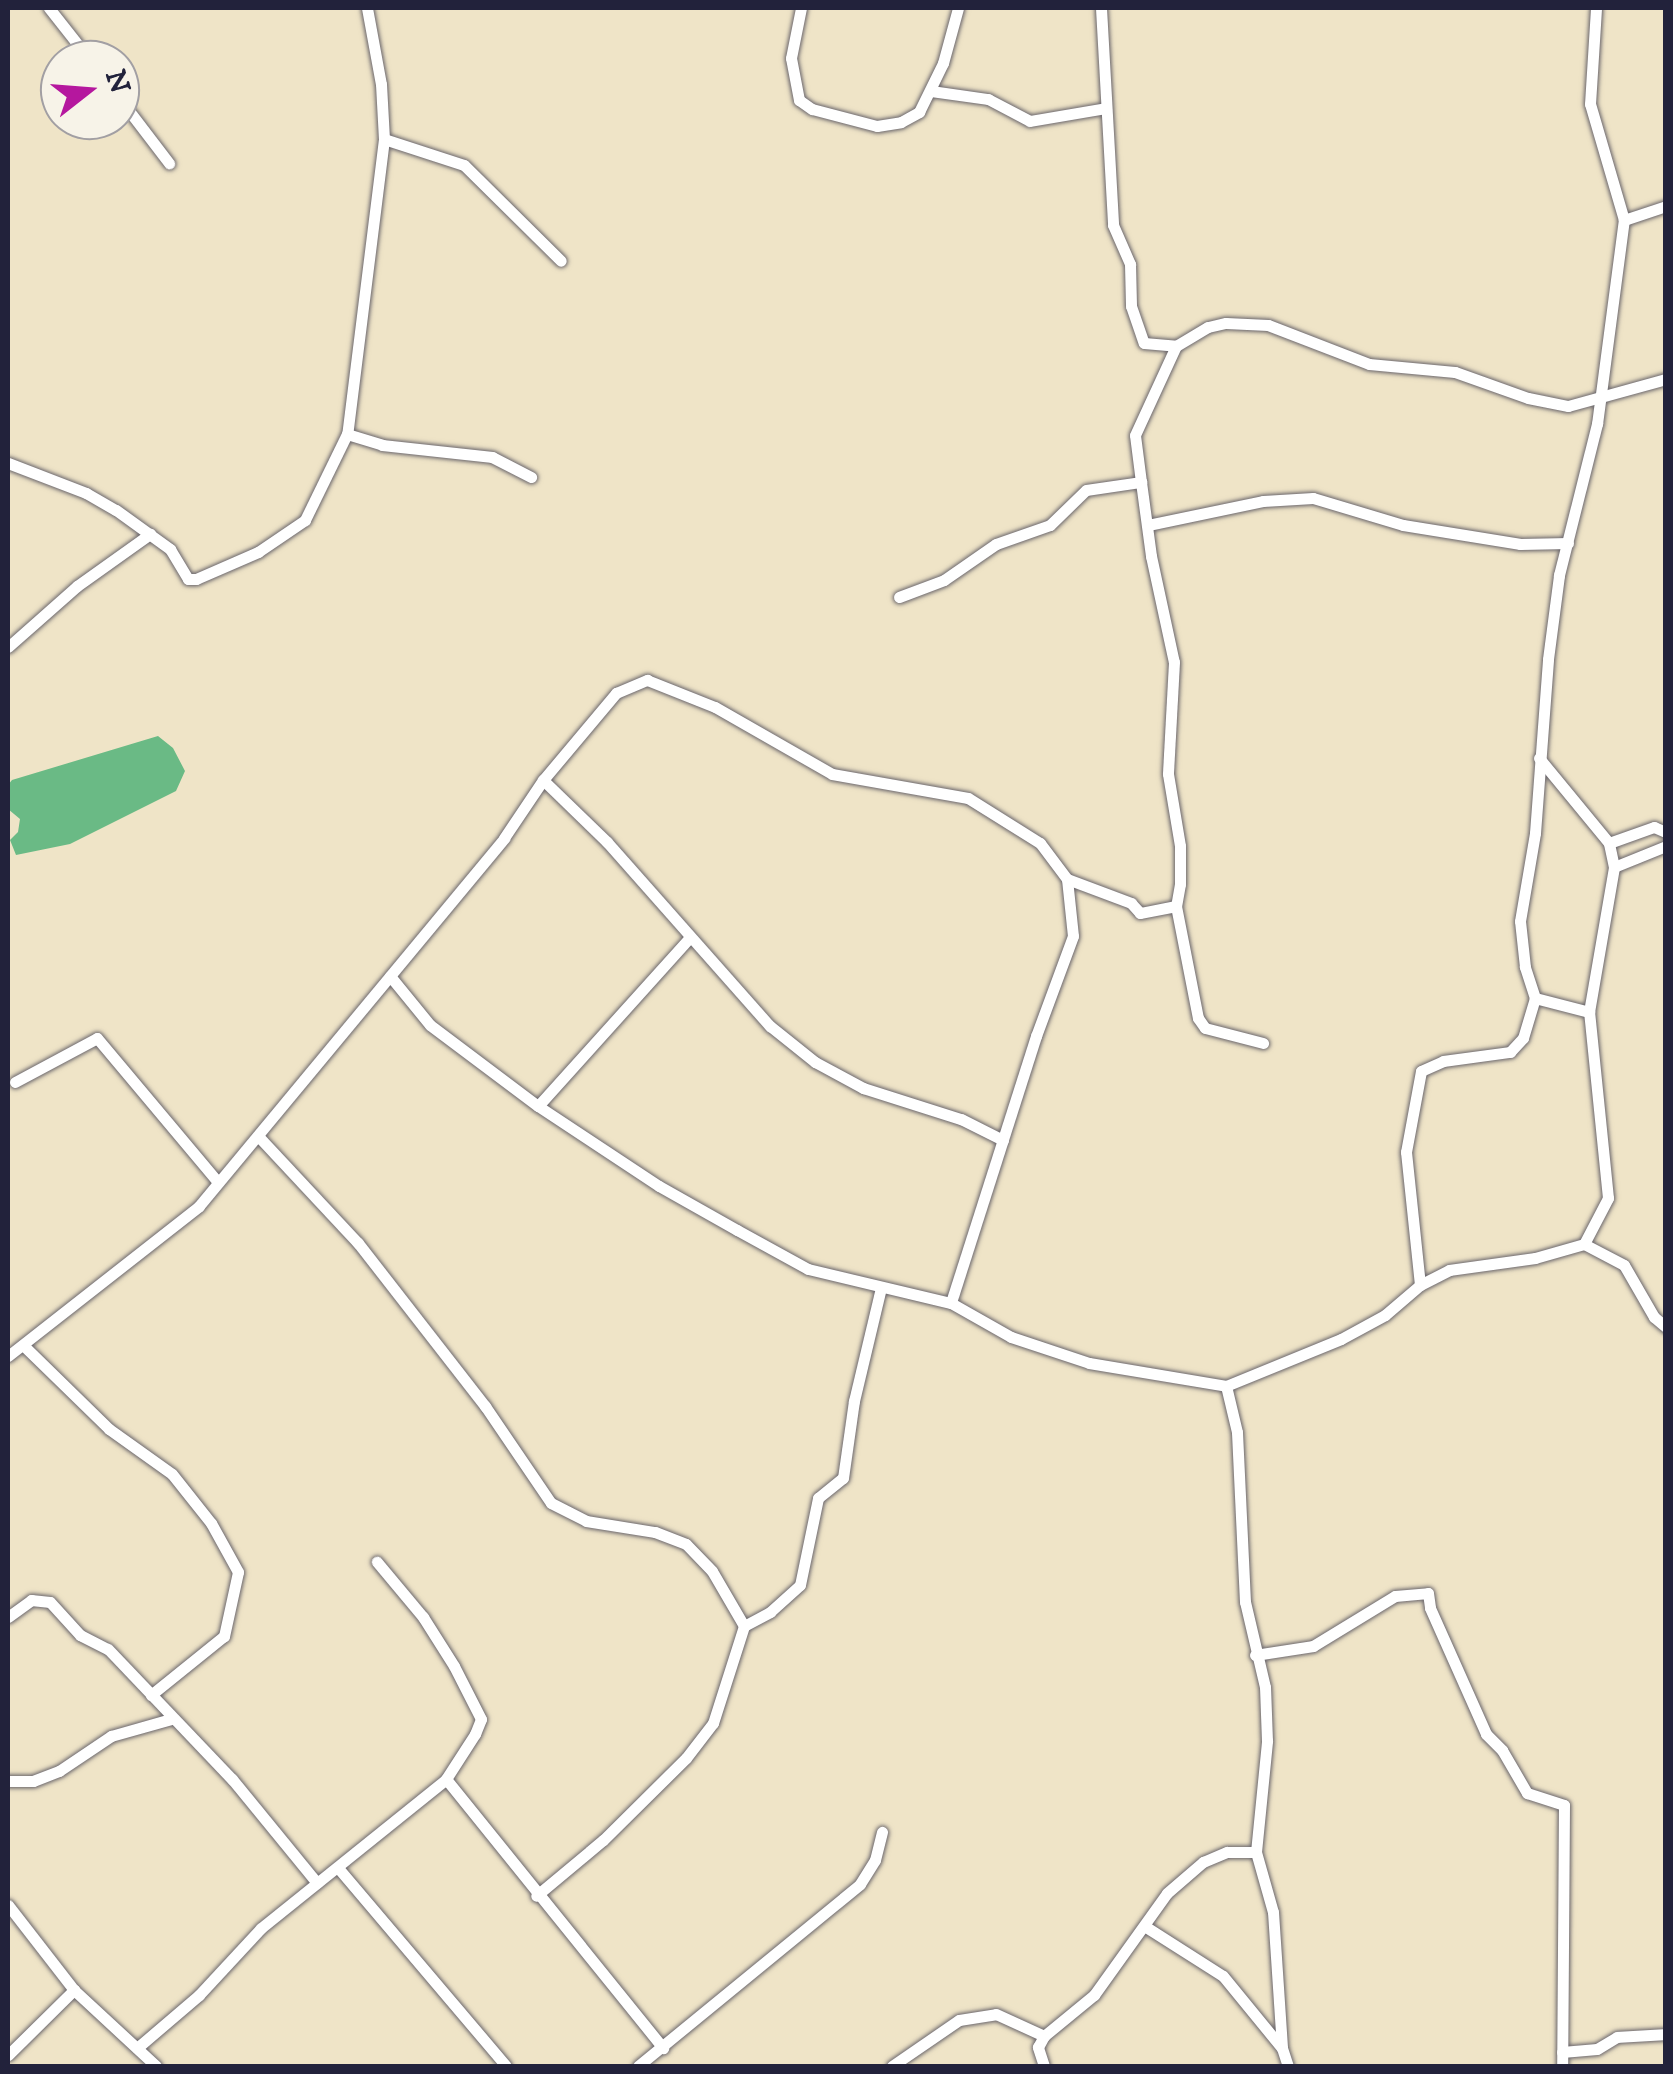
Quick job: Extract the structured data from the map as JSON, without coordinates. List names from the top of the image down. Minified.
{"north":"right"}
